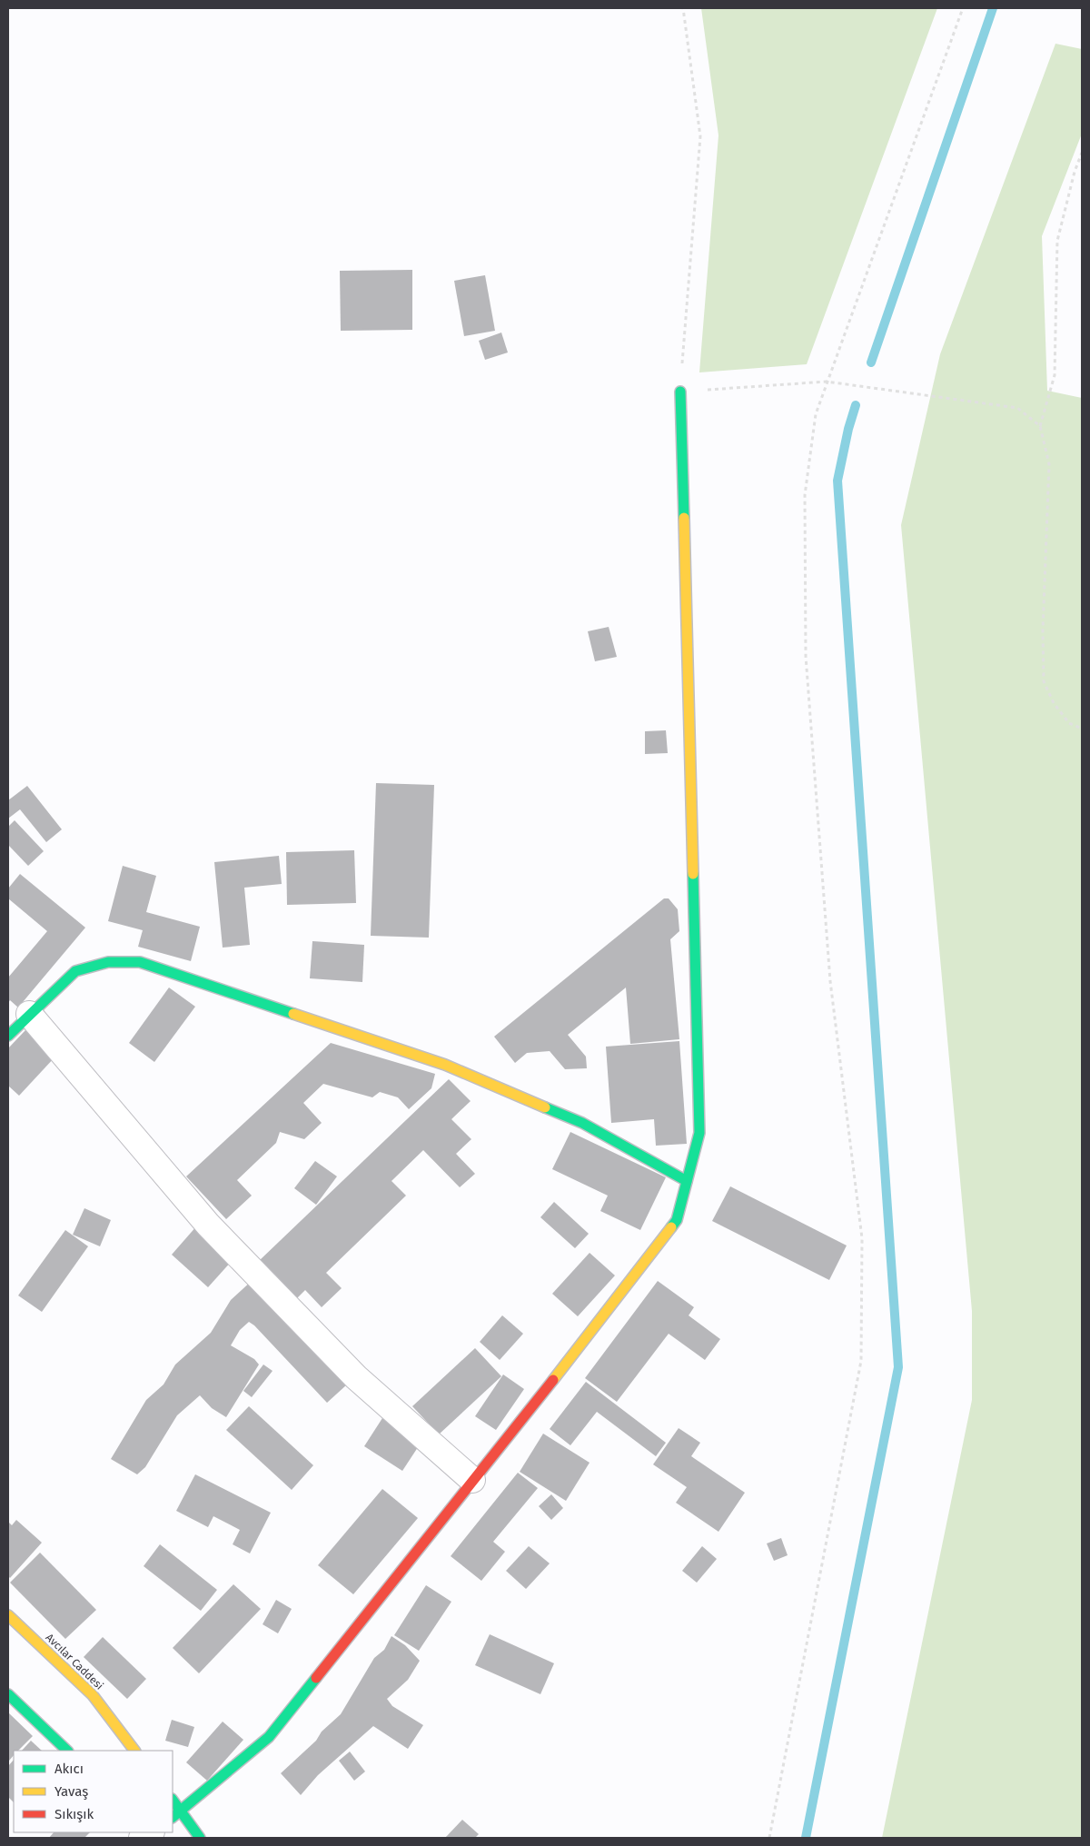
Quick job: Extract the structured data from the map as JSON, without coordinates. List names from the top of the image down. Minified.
{"streets":{"street":["Avcılar Caddesi"]},"legend":["Akıcı","Yavaş","Sıkışık"]}
